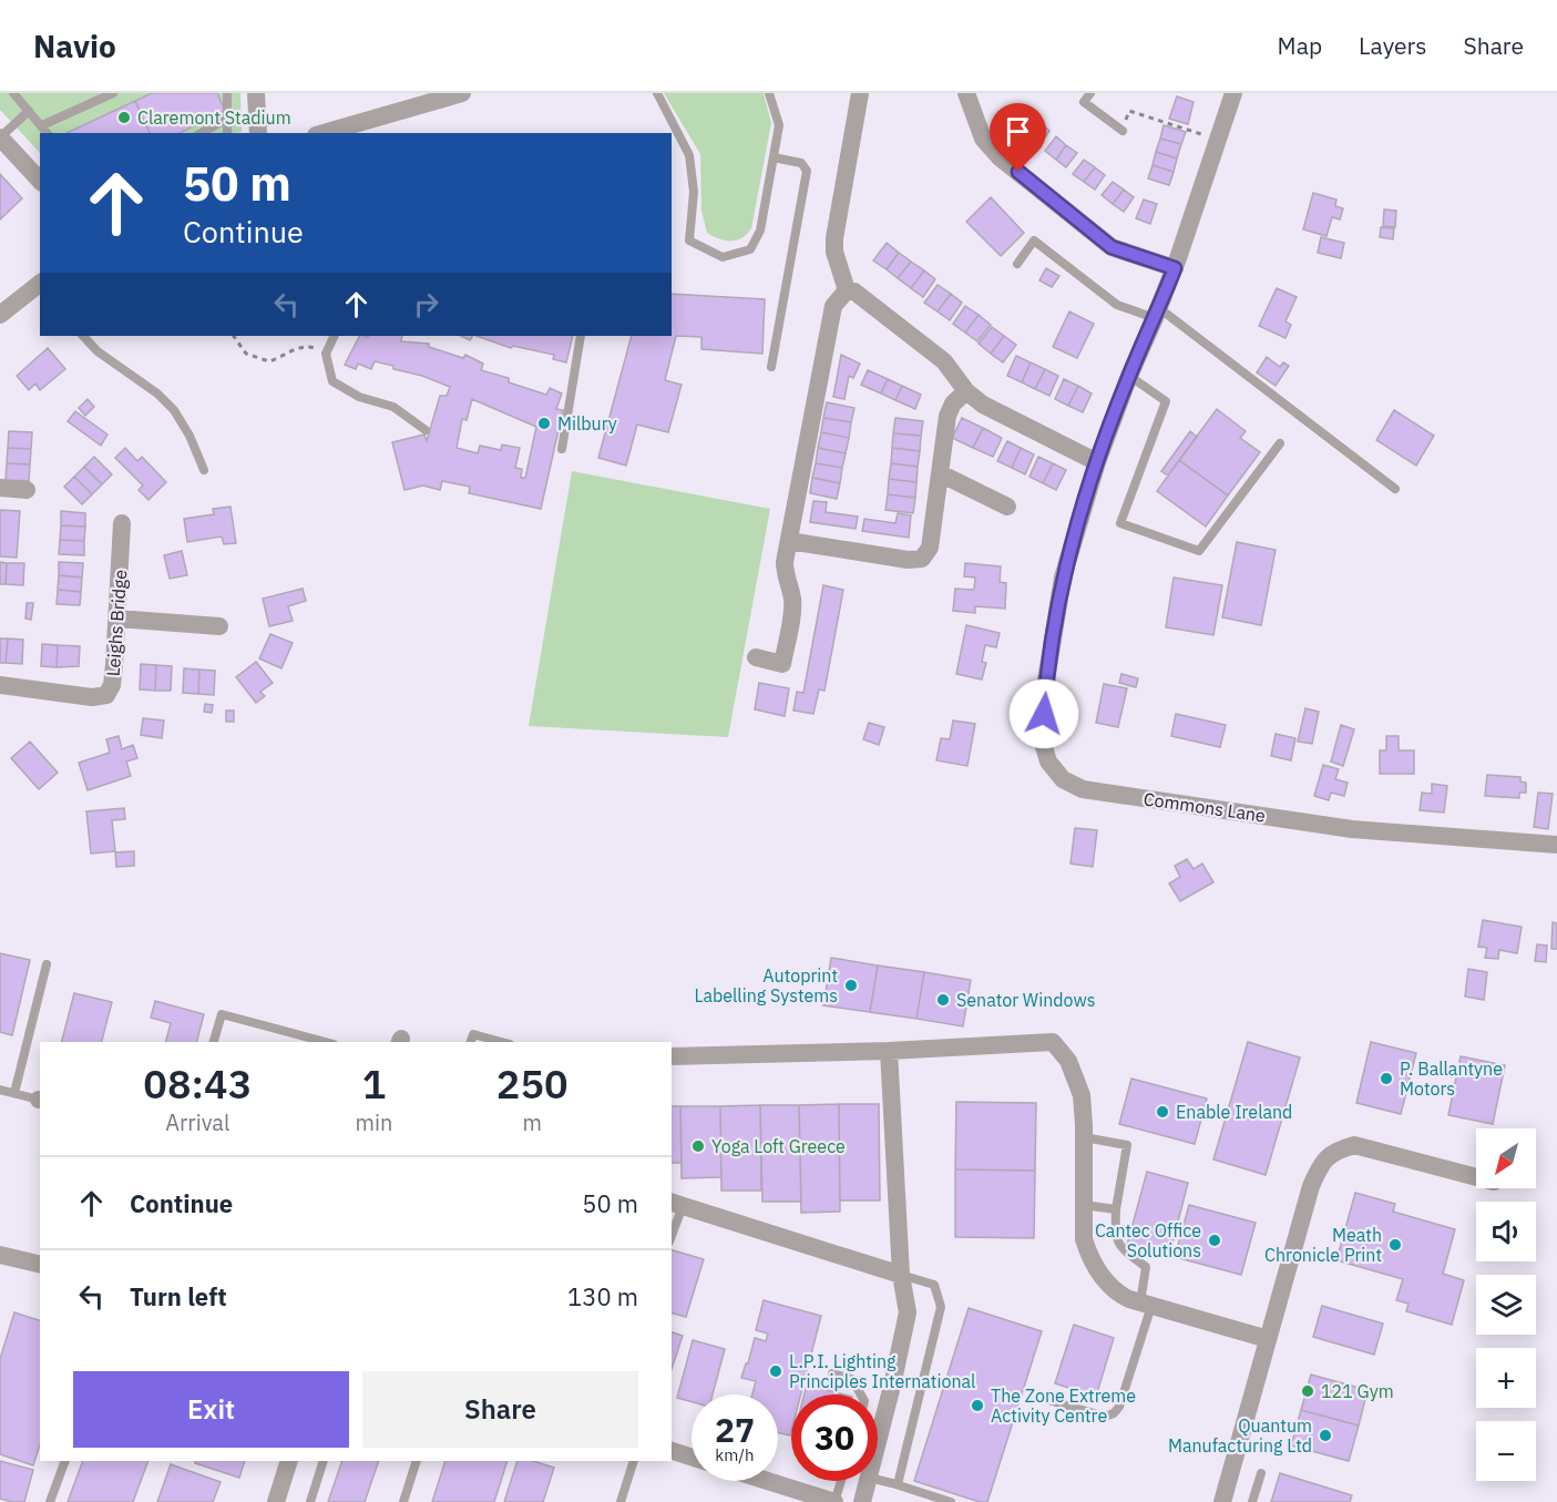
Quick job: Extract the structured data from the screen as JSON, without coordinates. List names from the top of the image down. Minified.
{"streets":{"street":["Leighs Bridge","Commons Lane"]},"places":["Claremont Stadium","Milbury","Autoprint Labelling Systems","Senator Windows","P. Ballantyne Motors","Enable Ireland","Yoga Loft Greece","Cantec Office Solutions","Meath Chronicle Print","L.P.I. Lighting Principles International","121 Gym","The Zone Extreme Activity Centre","Quantum Manufacturing Ltd"],"north":"bottom left","page":{"header":"Navio","nav":["Map","Layers","Share"],"turn":["50 m","Continue"],"eta":["08:43","Arrival","1","min","250","m"],"map_buttons":["+","−"],"list":[{"name":"Continue","value":"50 m"},{"name":"Turn left","value":"130 m"}],"buttons":["Exit","Share"],"speed":"27 km/h","limit":"30"}}
